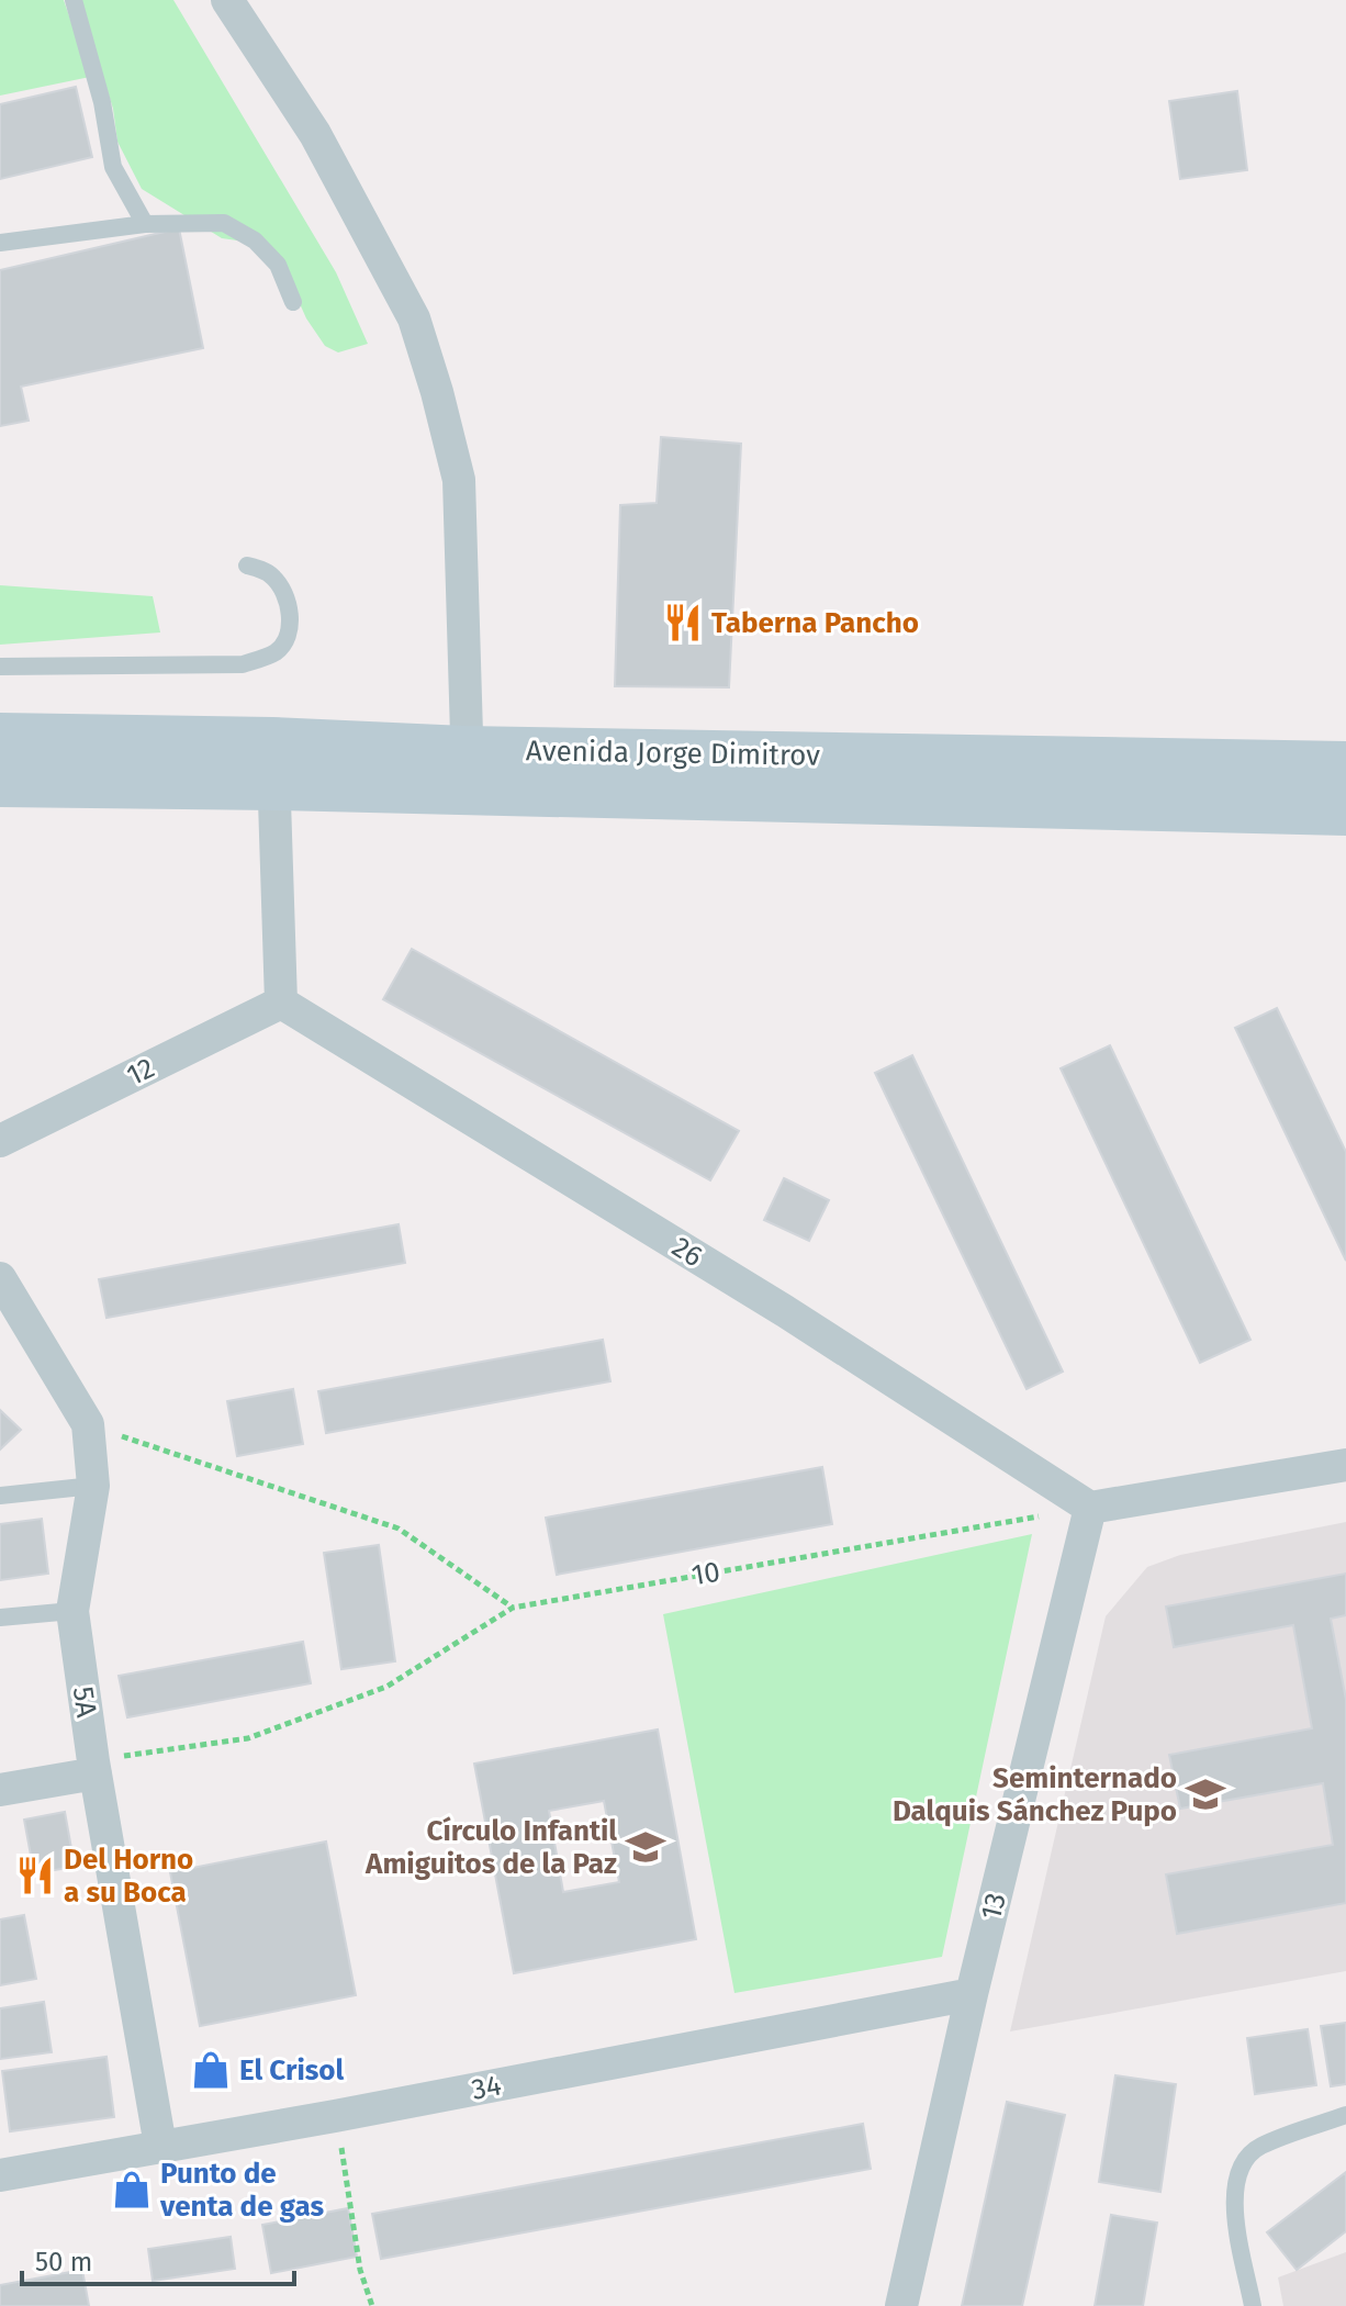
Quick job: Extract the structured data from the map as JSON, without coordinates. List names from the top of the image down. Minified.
{"streets":{"main road":["Avenida Jorge Dimitrov"],"street":["12","26","5A","13","34"],"path":["10"]},"crossings":[["12","26"],["26","10"],["26","13"],["10","5A"],["10","13"],["5A","34"],["13","34"]],"places":{"restaurant":["Taberna Pancho","Del Horno a su Boca"],"school or university":["Seminternado Dalquis Sánchez Pupo","Círculo Infantil Amiguitos de la Paz"],"shop":["El Crisol","Punto de venta de gas"]},"scale_bar":"50 m"}
